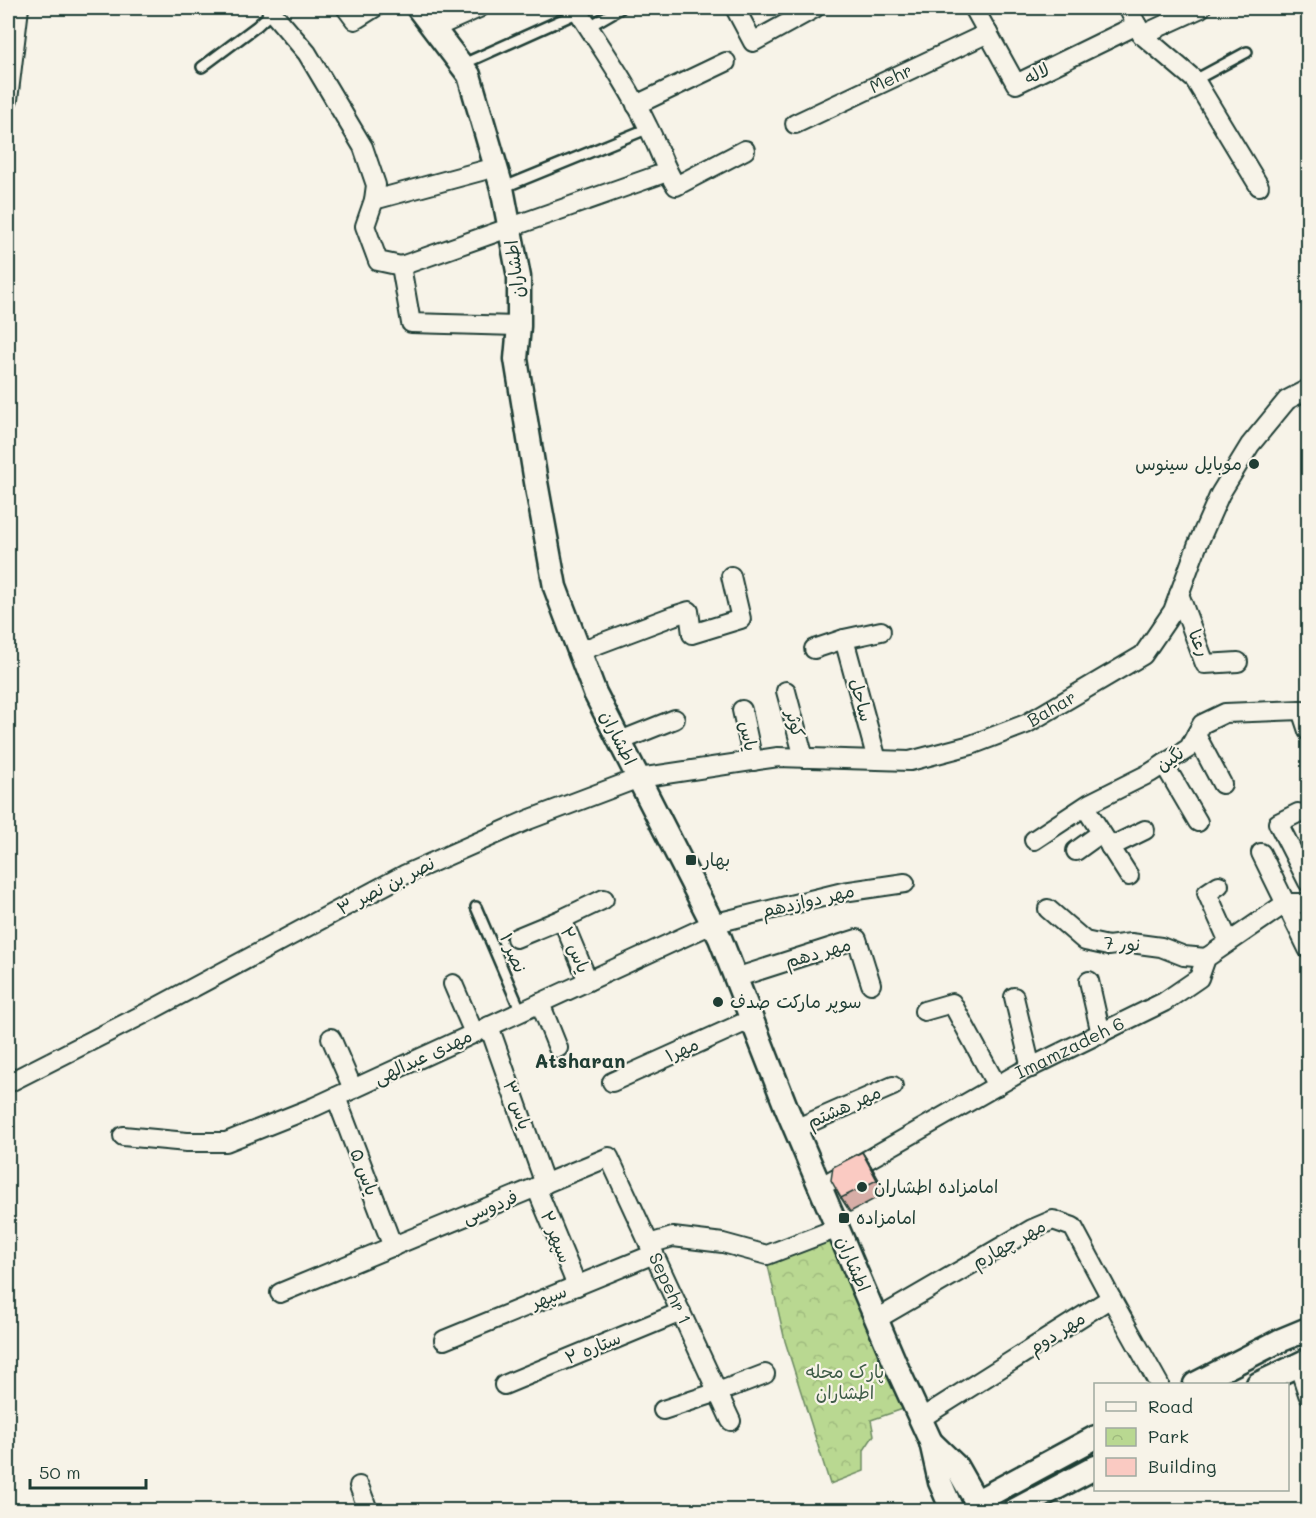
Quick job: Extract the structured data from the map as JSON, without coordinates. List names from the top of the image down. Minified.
{"streets":{"street":["لاله","Mehr","اطشاران","رعنا","ساحل","Bahar","کوثر","یاس","نگین","نصر بن نصر ۳","مهر دوازدهم","نور 7","یاس ۲","مهر دهم","Imamzadeh 6","مهر۱","مهدی عبدالهی","یاس ۳","مهر هشتم","یاس ۵","فردوسی","سپهر ۲","مهر چهارم","Sepehr 1","سپهر","مهر دوم","ستاره ۲"],"lane":["نصر ۱"]},"crossings":[["لاله","Mehr"],["اطشاران","Bahar"],["اطشاران","نصر بن نصر ۳"],["اطشاران","مهر دوازدهم"],["اطشاران","مهر دهم"],["اطشاران","Imamzadeh 6"],["اطشاران","مهر۱"],["اطشاران","مهدی عبدالهی"],["اطشاران","مهر هشتم"],["اطشاران","مهر چهارم"],["اطشاران","سپهر"],["اطشاران","مهر دوم"],["رعنا","Bahar"],["ساحل","Bahar"],["Bahar","کوثر"],["Bahar","یاس"],["Bahar","نصر بن نصر ۳"],["مهر دوازدهم","مهدی عبدالهی"],["نور 7","Imamzadeh 6"],["یاس ۲","مهدی عبدالهی"],["نصر ۱","مهدی عبدالهی"],["مهدی عبدالهی","یاس ۳"],["مهدی عبدالهی","یاس ۵"],["یاس ۳","فردوسی"],["یاس ۳","سپهر ۲"],["یاس ۵","فردوسی"],["فردوسی","سپهر ۲"],["فردوسی","Sepehr 1"],["سپهر ۲","سپهر"],["مهر چهارم","مهر دوم"],["Sepehr 1","سپهر"],["Sepehr 1","ستاره ۲"]],"districts":["Atsharan"],"parks":["پارک محله اطشاران"],"places":{"other":["موبایل سینوس","سوپر مارکت صدف","امامزاده اطشاران"],"transit":["بهار","امامزاده"]},"legend":["Road","Park","Building"],"scale_bar":"50 m"}
